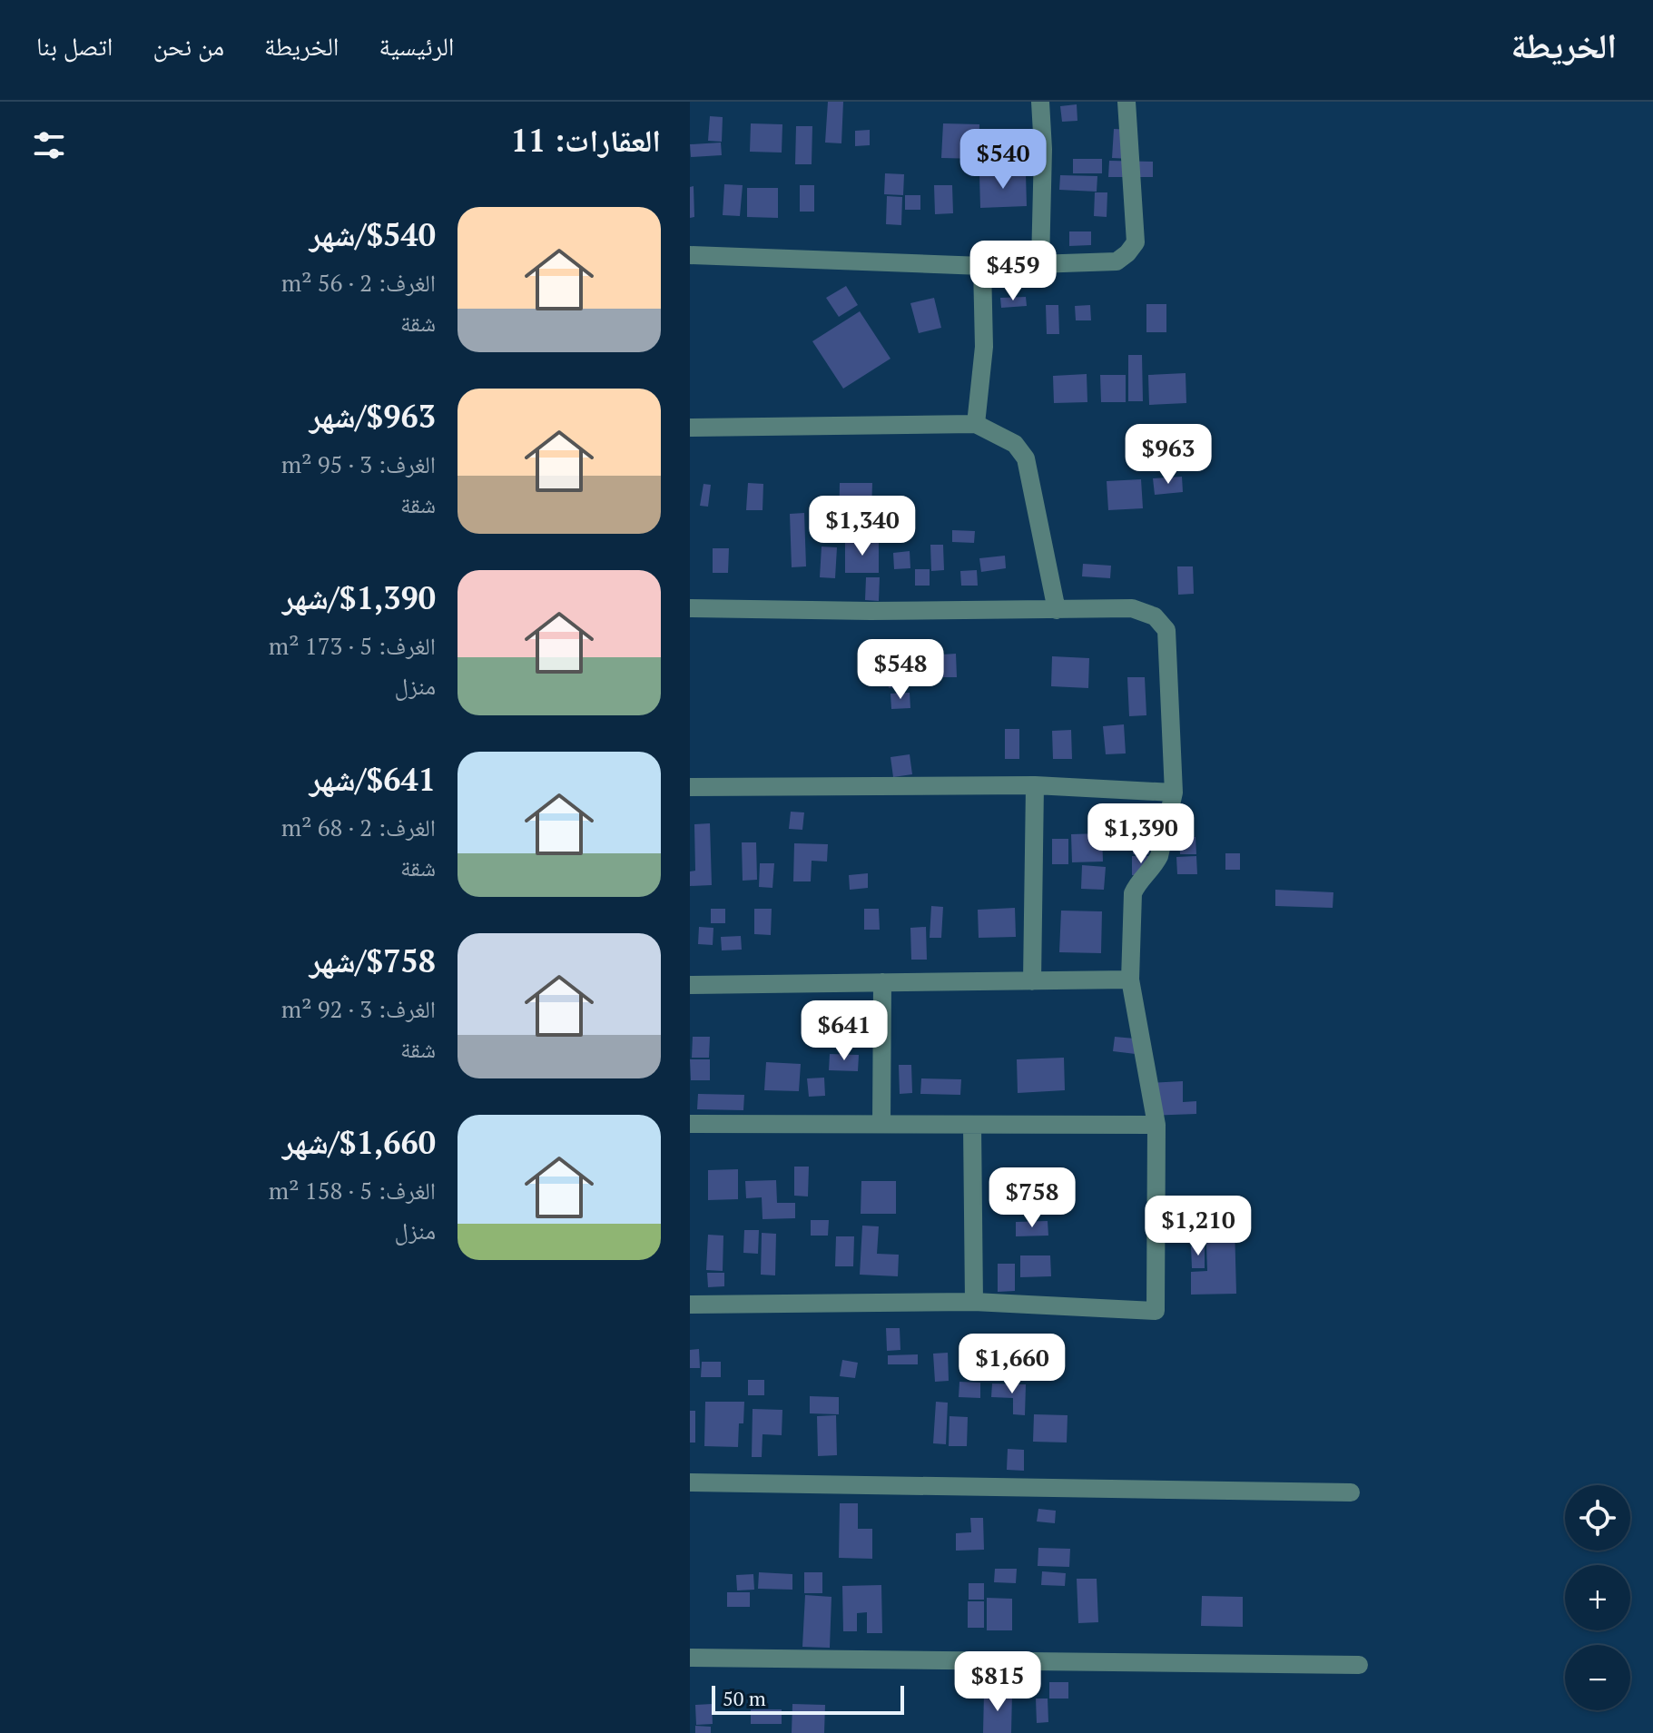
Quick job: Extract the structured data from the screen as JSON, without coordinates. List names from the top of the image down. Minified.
{"scale_bar":"50 m","page":{"header":"الخريطة","nav":["الرئيسية","الخريطة","من نحن","اتصل بنا"],"heading":"العقارات: 11","price":["$540","$459","$963","$1,340","$548","$1,390","$641","$758","$1,210","$1,660","$815"],"list":[{"name":"$540/شهر","note":"الغرف: 2 · 56 m² · شقة"},{"name":"$963/شهر","note":"الغرف: 3 · 95 m² · شقة"},{"name":"$1,390/شهر","note":"الغرف: 5 · 173 m² · منزل"},{"name":"$641/شهر","note":"الغرف: 2 · 68 m² · شقة"},{"name":"$758/شهر","note":"الغرف: 3 · 92 m² · شقة"},{"name":"$1,660/شهر","note":"الغرف: 5 · 158 m² · منزل"}],"map_buttons":["+","−"],"scale":"50 m"}}
